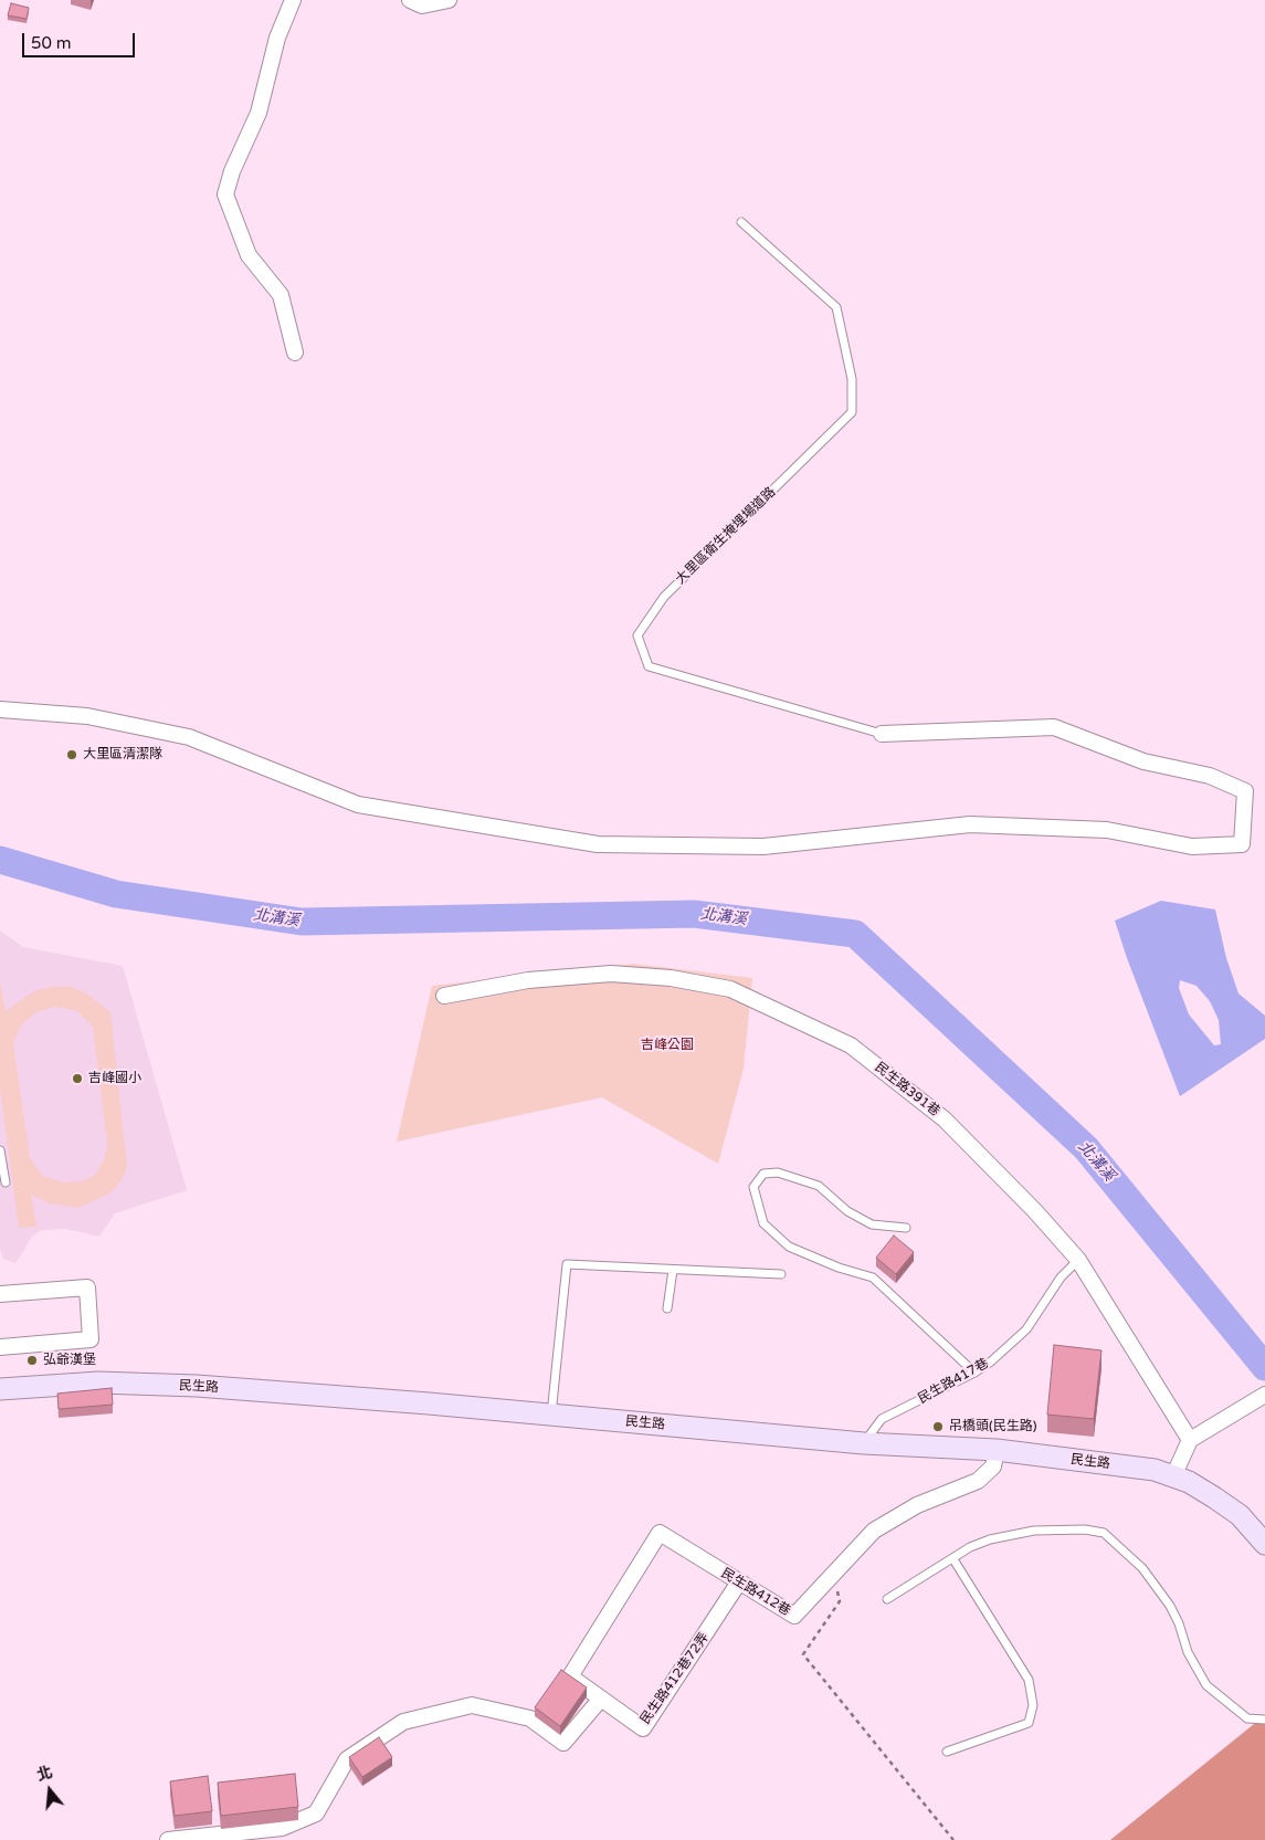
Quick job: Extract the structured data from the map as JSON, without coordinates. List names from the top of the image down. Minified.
{"streets":{"street":["民生路391巷","民生路","民生路412巷","民生路412巷72弄"],"lane":["大里區衛生掩埋場道路","民生路417巷"]},"crossings":[["民生路391巷","民生路417巷"],["民生路417巷","民生路"],["民生路","民生路412巷"],["民生路412巷","民生路412巷72弄"]],"water":["北溝溪"],"parks":["吉峰公園"],"places":["大里區清潔隊","吉峰國小","弘爺漢堡","吊橋頭(民生路)"],"scale_bar":"50 m","north":"top"}
